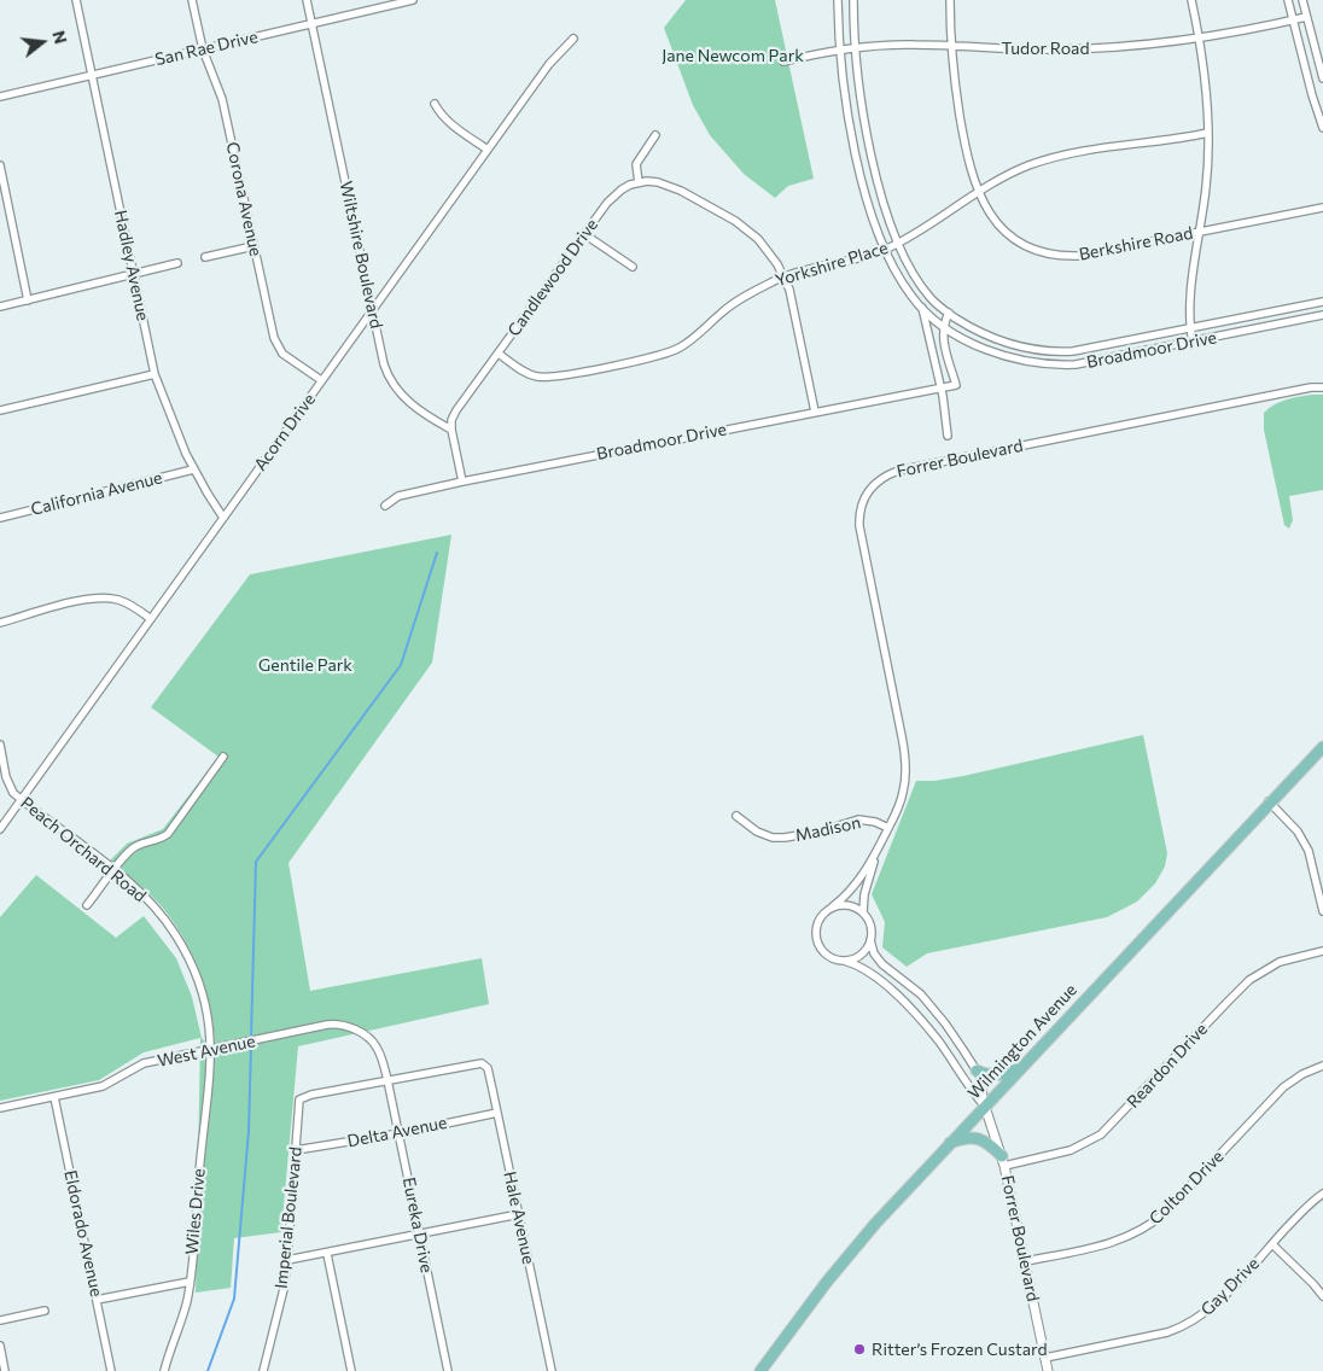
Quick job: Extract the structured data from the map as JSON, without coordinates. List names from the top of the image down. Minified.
{"streets":{"main road":["Wilmington Avenue"],"street":["San Rae Drive","Tudor Road","Corona Avenue","Berkshire Road","Wiltshire Boulevard","Yorkshire Place","Hadley Avenue","Candlewood Drive","Broadmoor Drive","Acorn Drive","Forrer Boulevard","California Avenue","Madison","Peach Orchard Road","West Avenue","Reardon Drive","Delta Avenue","Colton Drive","Wiles Drive","Imperial Boulevard","Hale Avenue","Eureka Drive","Eldorado Avenue","Gay Drive"]},"crossings":[["San Rae Drive","Corona Avenue"],["San Rae Drive","Wiltshire Boulevard"],["San Rae Drive","Hadley Avenue"],["Tudor Road","Berkshire Road"],["Tudor Road","Broadmoor Drive"],["Corona Avenue","Acorn Drive"],["Berkshire Road","Yorkshire Place"],["Wiltshire Boulevard","Candlewood Drive"],["Wiltshire Boulevard","Acorn Drive"],["Yorkshire Place","Candlewood Drive"],["Yorkshire Place","Broadmoor Drive"],["Hadley Avenue","Acorn Drive"],["Hadley Avenue","California Avenue"],["Acorn Drive","Peach Orchard Road"],["Forrer Boulevard","Madison"],["Forrer Boulevard","Wilmington Avenue"],["Forrer Boulevard","Reardon Drive"],["Forrer Boulevard","Colton Drive"],["Forrer Boulevard","Gay Drive"],["Peach Orchard Road","West Avenue"],["Peach Orchard Road","Wiles Drive"],["West Avenue","Wiles Drive"],["West Avenue","Imperial Boulevard"],["West Avenue","Hale Avenue"],["West Avenue","Eureka Drive"],["West Avenue","Eldorado Avenue"],["Delta Avenue","Imperial Boulevard"],["Delta Avenue","Hale Avenue"],["Delta Avenue","Eureka Drive"],["Imperial Boulevard","Hale Avenue"],["Imperial Boulevard","Eureka Drive"],["Hale Avenue","Eureka Drive"]],"parks":["Jane Newcom Park","Gentile Park"],"places":["Ritter’s Frozen Custard"],"north":"right"}
